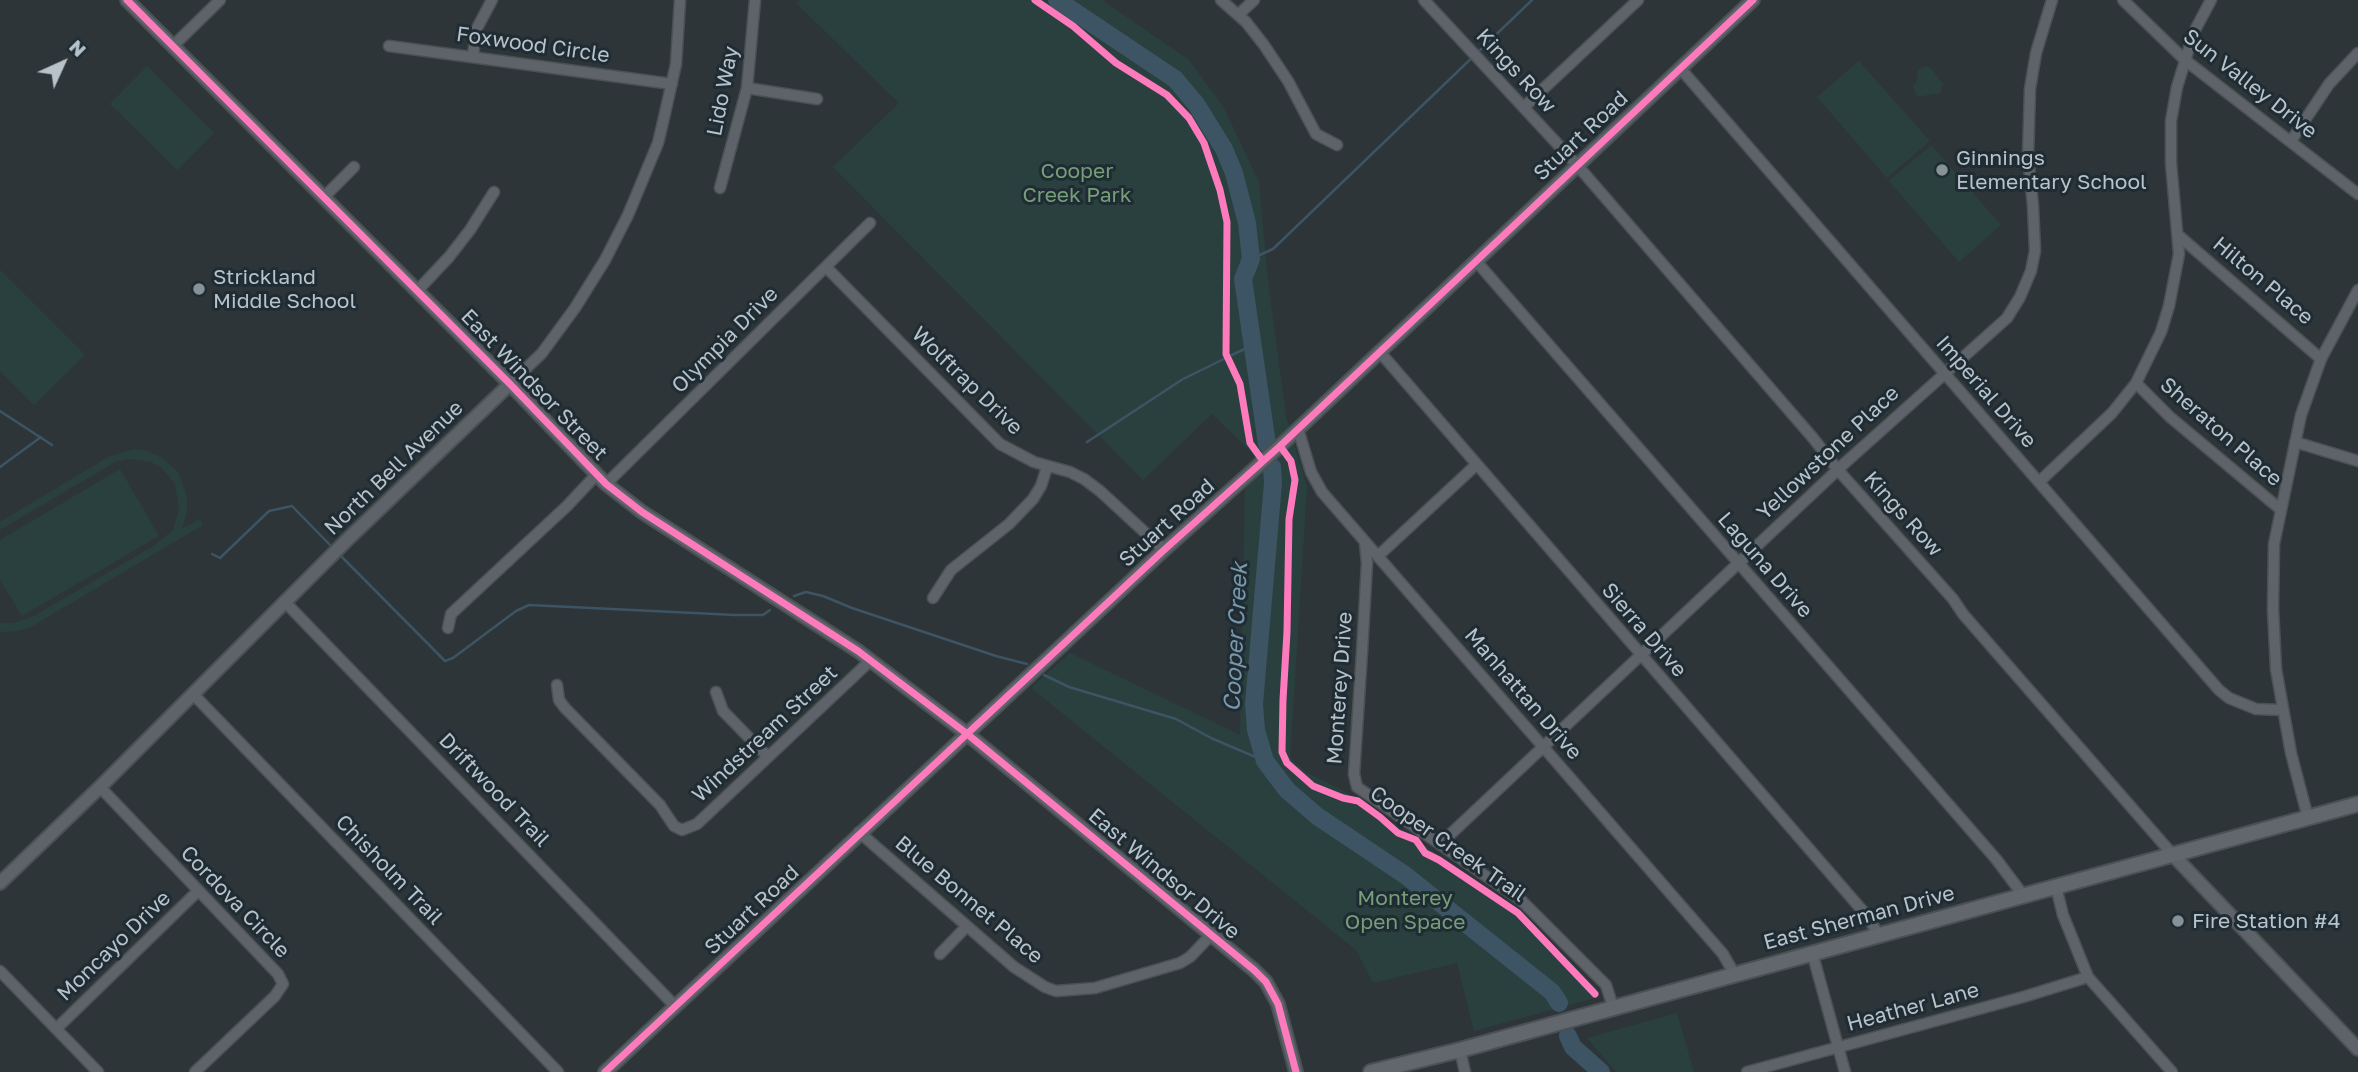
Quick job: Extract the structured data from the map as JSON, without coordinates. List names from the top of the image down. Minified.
{"streets":{"main road":["East Sherman Drive"],"street":["Foxwood Circle","Kings Row","Sun Valley Drive","Lido Way","Stuart Road","Hilton Place","Olympia Drive","Wolftrap Drive","East Windsor Street","Imperial Drive","Sheraton Place","Yellowstone Place","North Bell Avenue","Laguna Drive","Sierra Drive","Monterey Drive","Manhattan Drive","Windstream Street","Driftwood Trail","Chisholm Trail","East Windsor Drive","Blue Bonnet Place","Cordova Circle","Moncayo Drive","Heather Lane"],"cycle path":["Cooper Creek Trail"]},"crossings":[["Foxwood Circle","North Bell Avenue"],["Kings Row","Stuart Road"],["Kings Row","Yellowstone Place"],["Kings Row","East Sherman Drive"],["Stuart Road","Wolftrap Drive"],["Stuart Road","East Windsor Street"],["Stuart Road","Imperial Drive"],["Stuart Road","Laguna Drive"],["Stuart Road","Sierra Drive"],["Stuart Road","Manhattan Drive"],["Stuart Road","Driftwood Trail"],["Stuart Road","East Windsor Drive"],["Stuart Road","Blue Bonnet Place"],["Olympia Drive","Wolftrap Drive"],["Olympia Drive","East Windsor Street"],["East Windsor Street","North Bell Avenue"],["East Windsor Street","Windstream Street"],["East Windsor Street","East Windsor Drive"],["Imperial Drive","Yellowstone Place"],["Yellowstone Place","Laguna Drive"],["Yellowstone Place","Sierra Drive"],["Yellowstone Place","Monterey Drive"],["Yellowstone Place","Manhattan Drive"],["North Bell Avenue","Driftwood Trail"],["North Bell Avenue","Chisholm Trail"],["North Bell Avenue","Cordova Circle"],["Laguna Drive","East Sherman Drive"],["Sierra Drive","East Sherman Drive"],["Monterey Drive","Manhattan Drive"],["Monterey Drive","East Sherman Drive"],["Manhattan Drive","East Sherman Drive"],["East Windsor Drive","Blue Bonnet Place"],["Cordova Circle","Moncayo Drive"]],"water":["Cooper Creek"],"parks":["Cooper Creek Park","Monterey Open Space"],"places":["Ginnings Elementary School","Strickland Middle School","Fire Station #4"],"north":"top right"}
